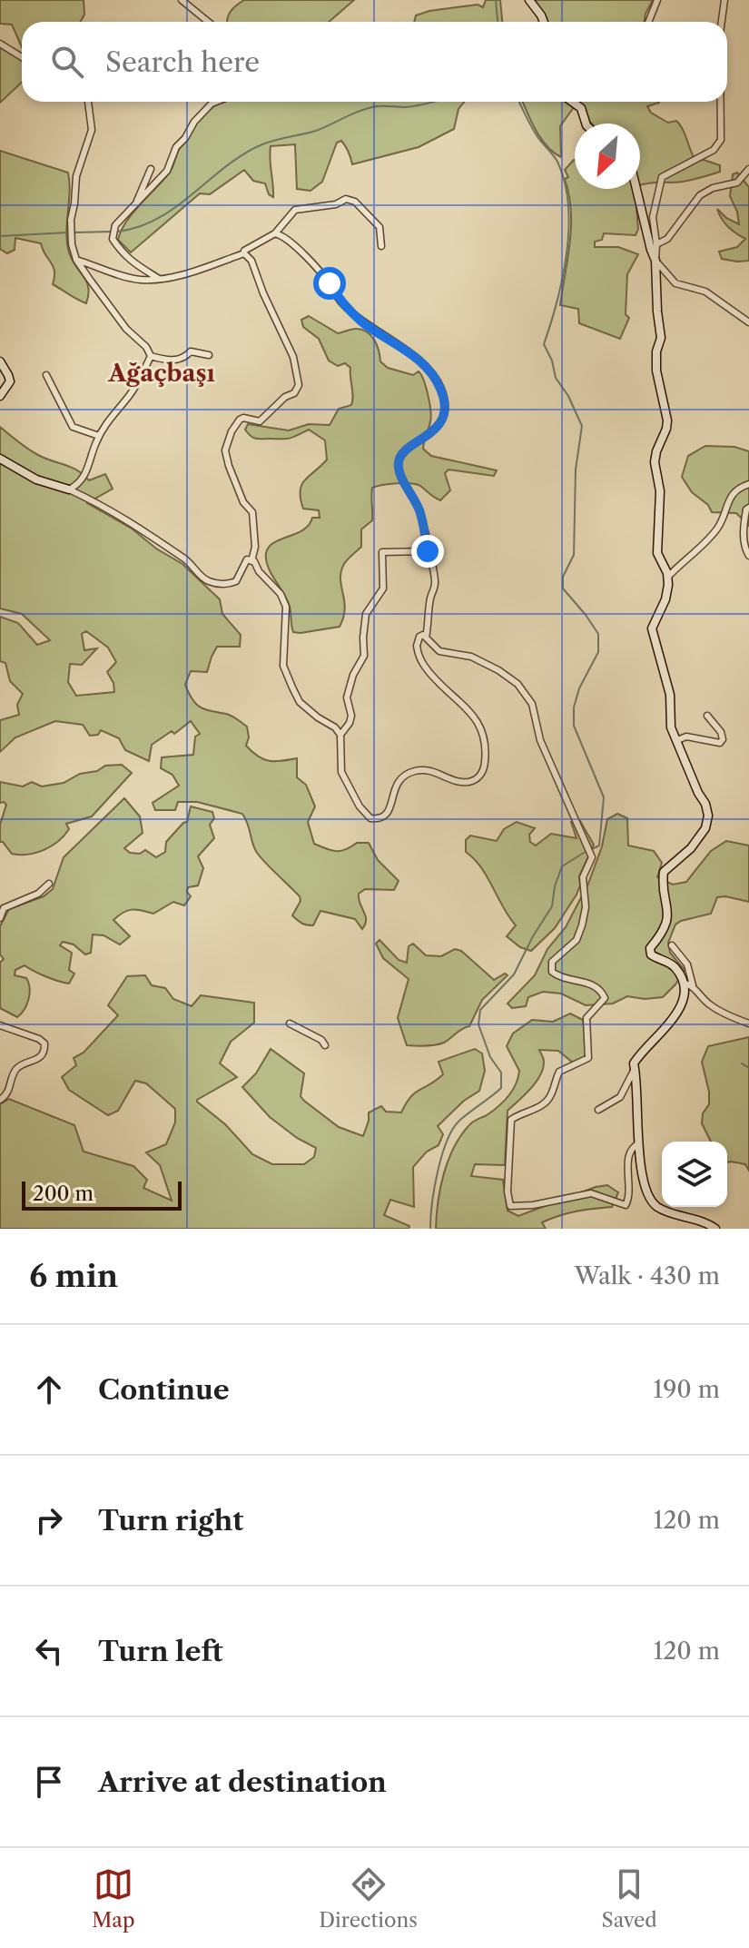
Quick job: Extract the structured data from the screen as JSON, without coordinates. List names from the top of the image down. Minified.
{"districts":["Ağaçbaşı"],"scale_bar":"200 m","north":"bottom left","page":{"search":"Search here","scale":"200 m","heading":["6 min","Walk · 430 m"],"list":[["Continue","190 m"],["Turn right","120 m"],["Turn left","120 m"],"Arrive at destination"],"nav":["Map","Directions","Saved"]}}
